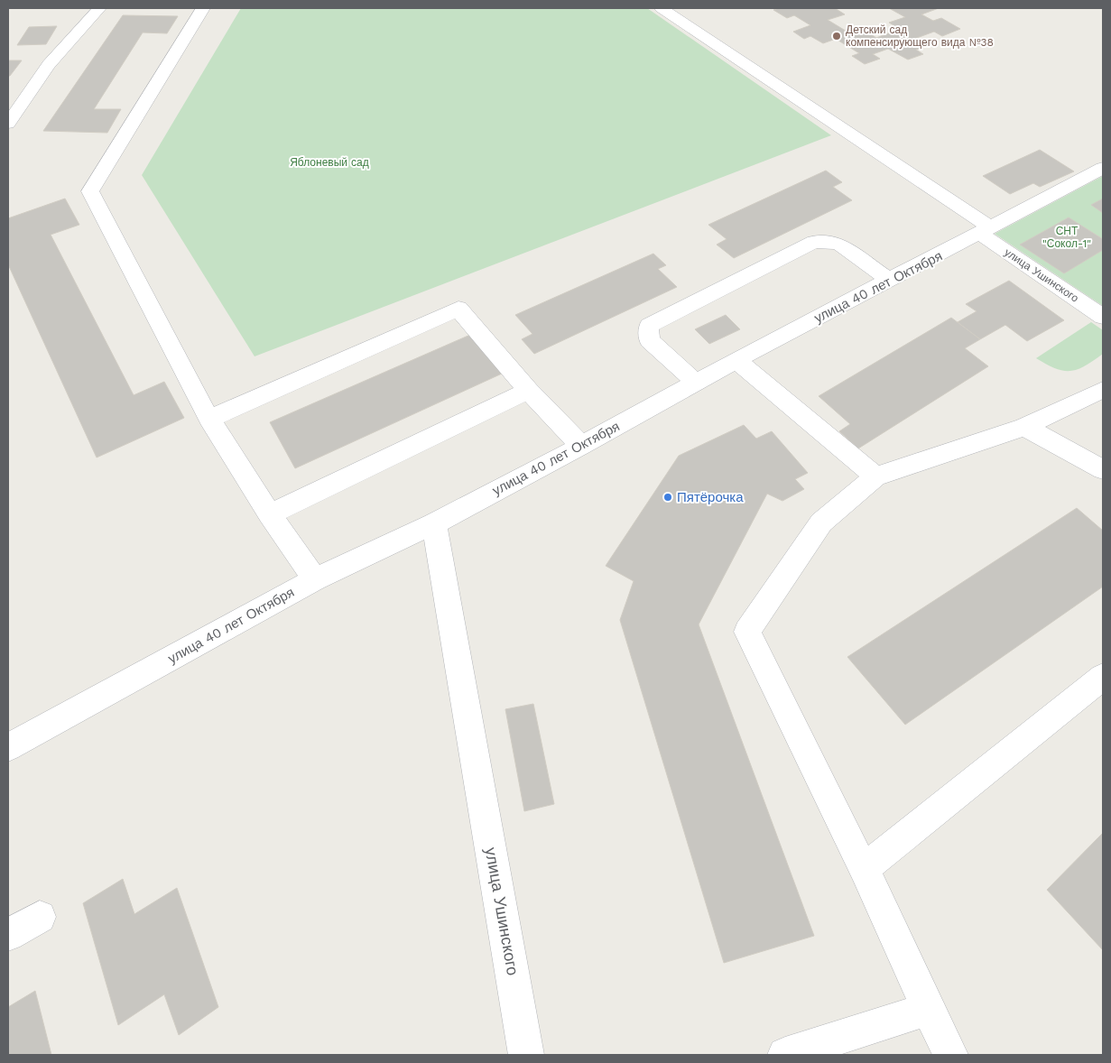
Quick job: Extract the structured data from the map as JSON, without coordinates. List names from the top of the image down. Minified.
{"streets":{"street":["улица Ушинского","улица 40 лет Октября"]},"crossings":[["улица Ушинского","улица 40 лет Октября"]],"parks":["Яблоневый сад","СНТ \"Сокол-1\""],"places":["Детский сад компенсирующего вида №38","Пятёрочка"]}
